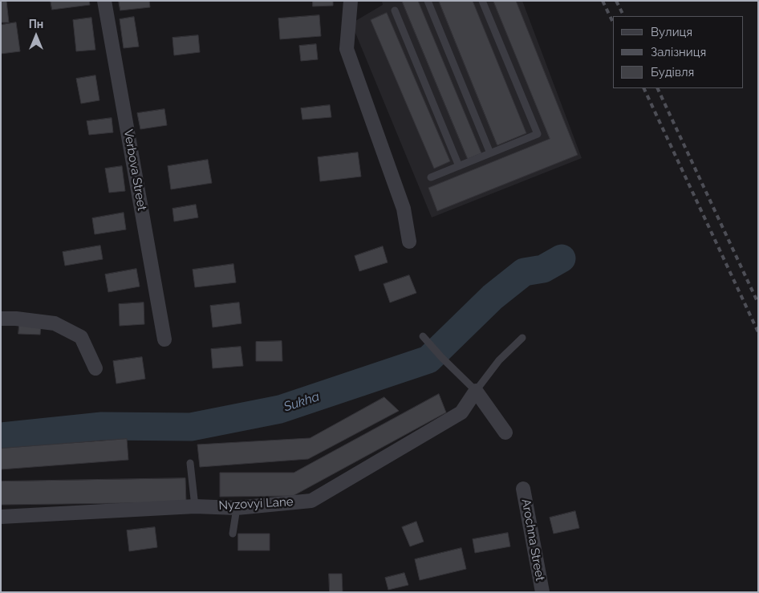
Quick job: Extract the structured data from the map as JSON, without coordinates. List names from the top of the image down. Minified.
{"streets":{"street":["Verbova Street","Nyzovyi Lane","Arochna Street"]},"water":["Sukha"],"legend":["Вулиця","Залізниця","Будівля"],"north":"top"}
